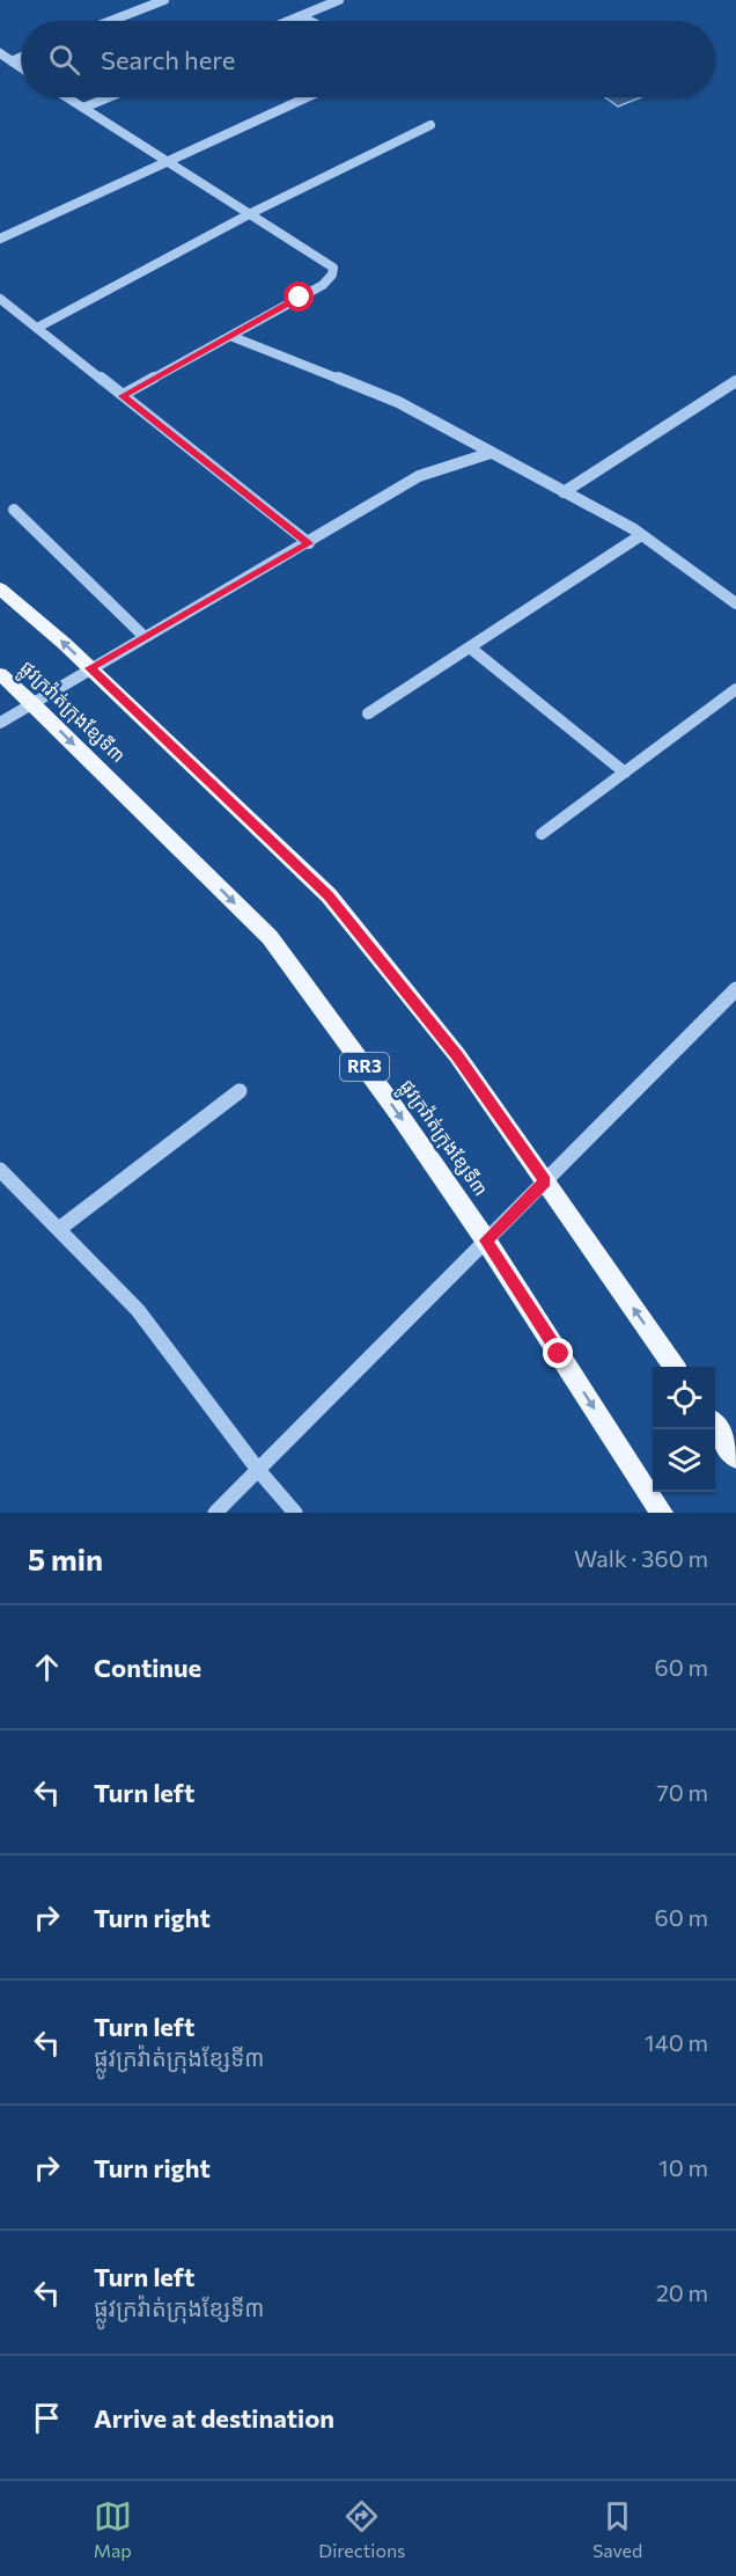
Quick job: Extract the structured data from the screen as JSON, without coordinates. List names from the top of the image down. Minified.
{"streets":{"main road":["ផ្លូវក្រវ៉ាត់ក្រុងខ្សែទី៣","RR3"]},"page":{"search":"Search here","heading":["5 min","Walk · 360 m"],"list":[["Continue","60 m"],["Turn left","70 m"],["Turn right","60 m"],["Turn left","ផ្លូវក្រវ៉ាត់ក្រុងខ្សែទី៣","140 m"],["Turn right","10 m"],["Turn left","ផ្លូវក្រវ៉ាត់ក្រុងខ្សែទី៣","20 m"],"Arrive at destination"],"nav":["Map","Directions","Saved"]}}
